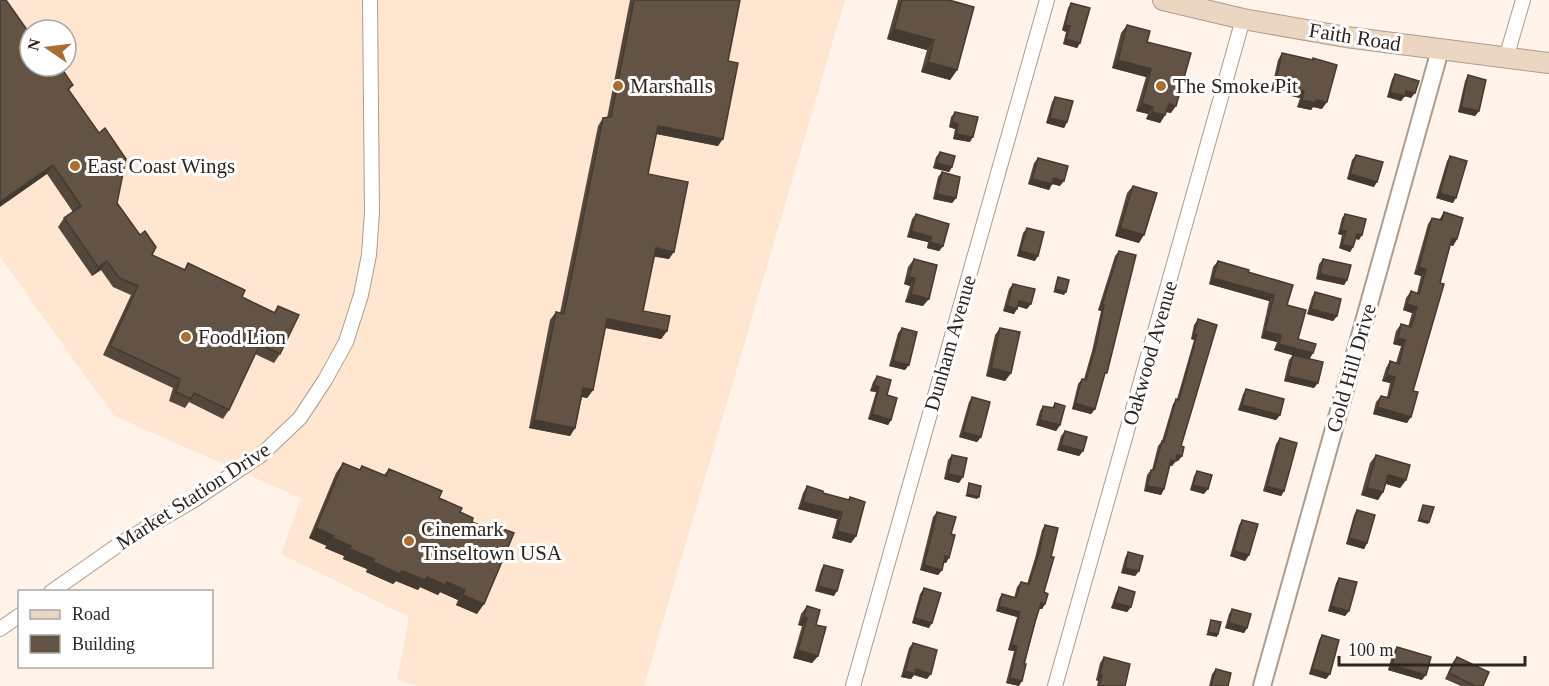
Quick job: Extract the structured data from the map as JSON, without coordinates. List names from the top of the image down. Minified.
{"streets":{"main road":["Faith Road"],"street":["Dunham Avenue","Oakwood Avenue","Gold Hill Drive","Market Station Drive"]},"crossings":[["Faith Road","Oakwood Avenue"],["Faith Road","Gold Hill Drive"]],"places":["Marshalls","The Smoke Pit","East Coast Wings","Food Lion","Cinemark Tinseltown USA"],"legend":["Road","Building"],"scale_bar":"100 m","north":"left"}
